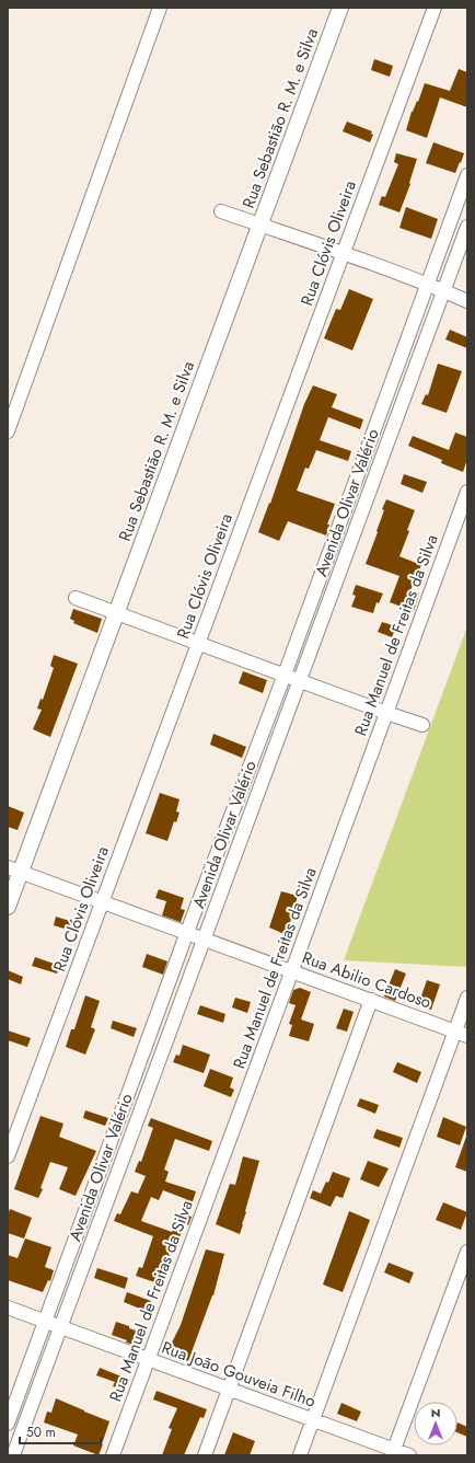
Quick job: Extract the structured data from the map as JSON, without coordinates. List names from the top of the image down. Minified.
{"streets":{"street":["Rua Sebastião R. M. e Silva","Rua Clóvis Oliveira","Avenida Olivar Valério","Rua Manuel de Freitas da Silva","Rua Abilio Cardoso","Rua João Gouveia Filho"]},"crossings":[["Rua Sebastião R. M. e Silva","Rua Abilio Cardoso"],["Rua Clóvis Oliveira","Rua Abilio Cardoso"],["Avenida Olivar Valério","Rua Abilio Cardoso"],["Avenida Olivar Valério","Rua João Gouveia Filho"],["Rua Manuel de Freitas da Silva","Rua Abilio Cardoso"],["Rua Manuel de Freitas da Silva","Rua João Gouveia Filho"]],"scale_bar":"50 m","north":"top"}
